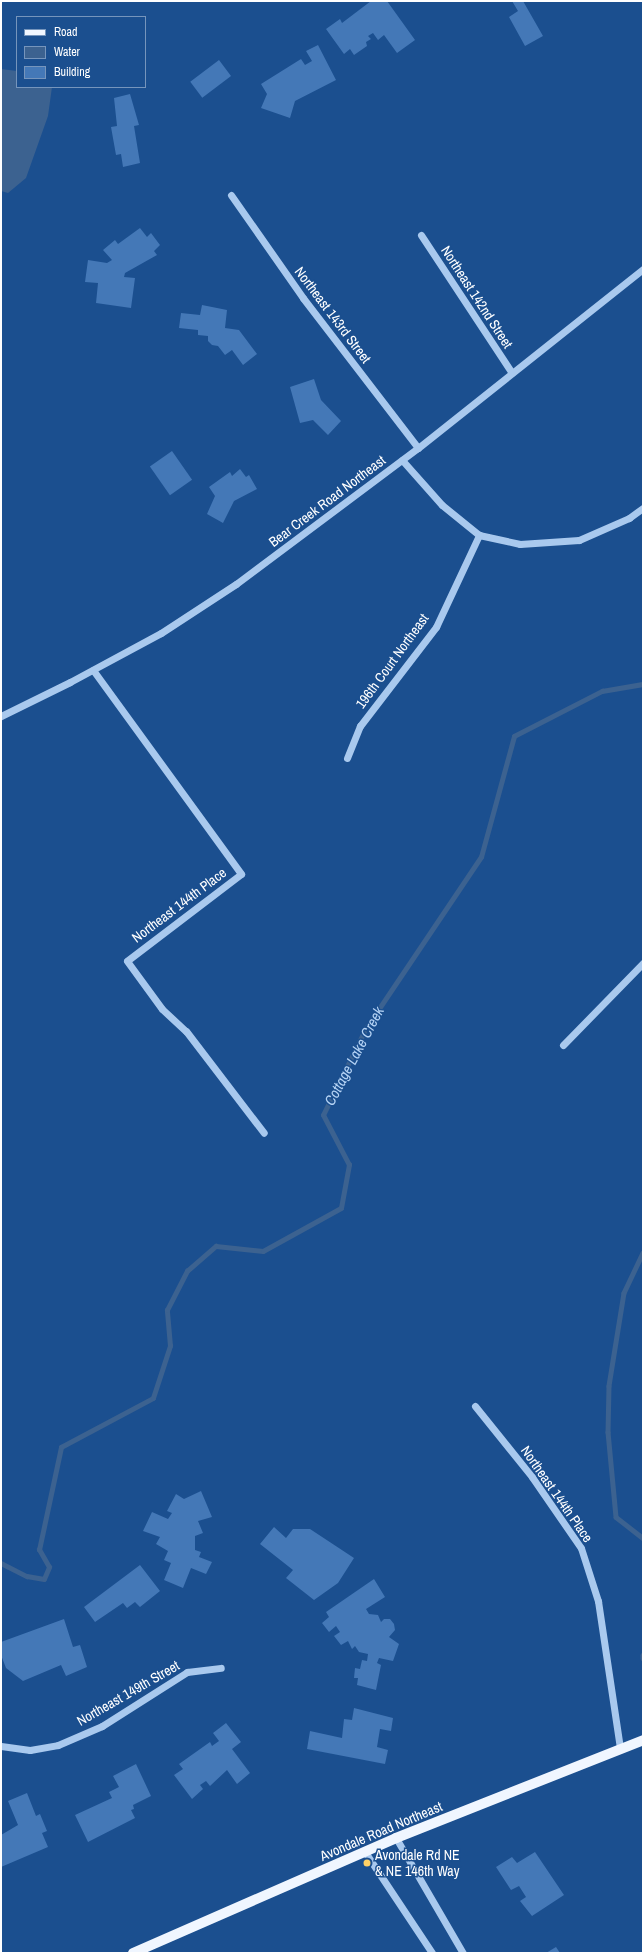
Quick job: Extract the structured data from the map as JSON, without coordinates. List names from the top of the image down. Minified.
{"streets":{"main road":["Avondale Road Northeast"],"street":["Northeast 142nd Street","Northeast 143rd Street","Bear Creek Road Northeast","196th Court Northeast","Northeast 144th Place","Northeast 149th Street"]},"crossings":[["Northeast 142nd Street","Bear Creek Road Northeast"],["Northeast 143rd Street","Bear Creek Road Northeast"],["Bear Creek Road Northeast","Northeast 144th Place"],["Northeast 144th Place","Avondale Road Northeast"]],"water":["Cottage Lake Creek"],"places":["Avondale Rd NE & NE 146th Way"],"legend":["Road","Water","Building"]}
